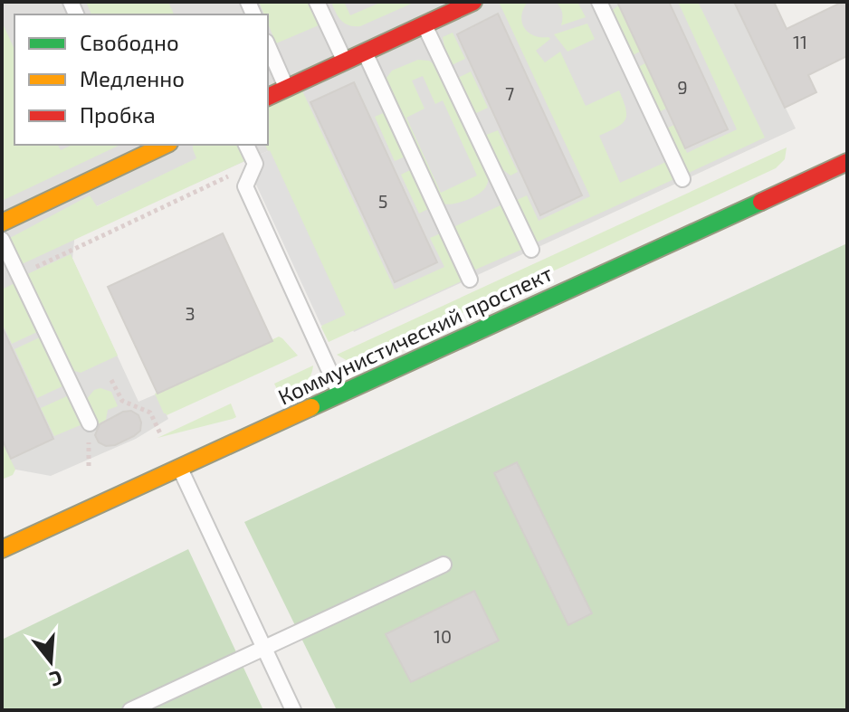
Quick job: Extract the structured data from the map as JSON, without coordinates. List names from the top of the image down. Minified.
{"streets":{"main road":["Коммунистический проспект"]},"house_numbers":["11","9","7","5","3","10"],"legend":["Свободно","Медленно","Пробка"],"north":"bottom"}
